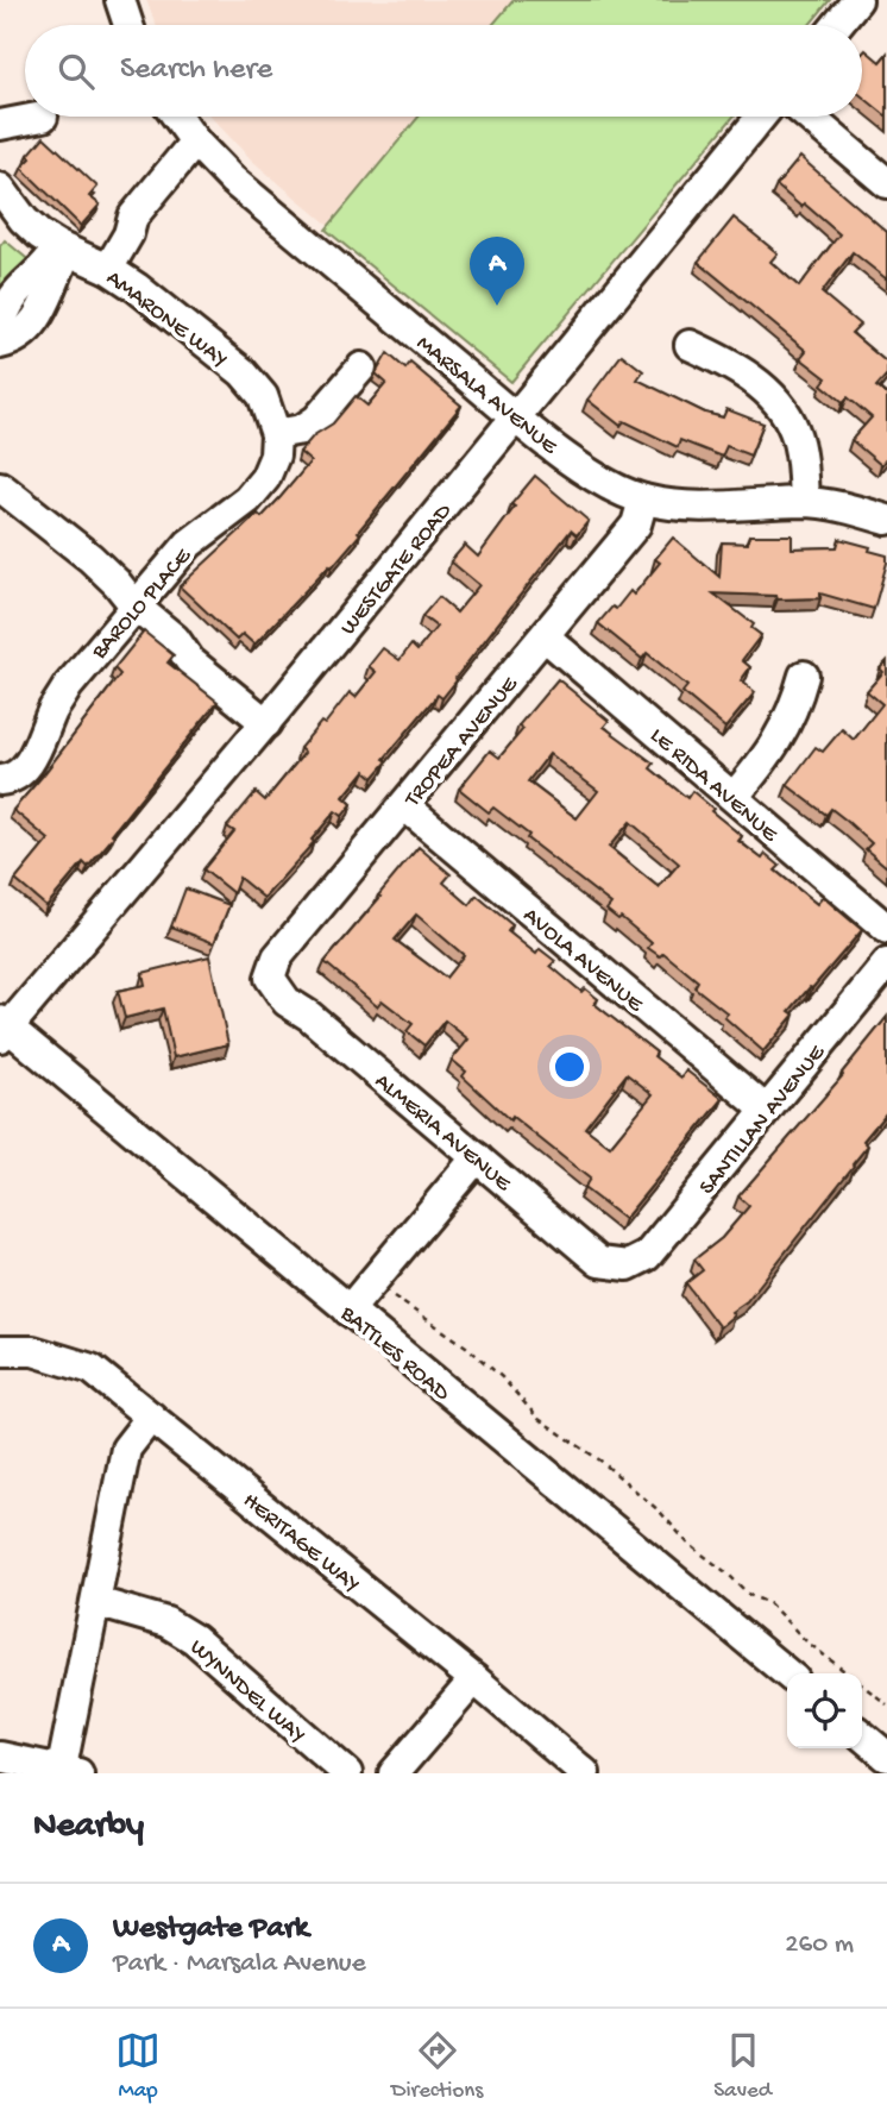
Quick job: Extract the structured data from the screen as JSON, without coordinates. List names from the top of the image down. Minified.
{"streets":{"street":["AMARONE WAY","MARSALA AVENUE","WESTGATE ROAD","BAROLO PLACE","TROPEA AVENUE","LE RIDA AVENUE","AVOLA AVENUE","SANTILLAN AVENUE","ALMERIA AVENUE","BATTLES ROAD","HERITAGE WAY","WYNNDEL WAY"]},"crossings":[["AMARONE WAY","BAROLO PLACE"],["MARSALA AVENUE","WESTGATE ROAD"],["MARSALA AVENUE","TROPEA AVENUE"],["WESTGATE ROAD","BATTLES ROAD"],["TROPEA AVENUE","LE RIDA AVENUE"],["TROPEA AVENUE","AVOLA AVENUE"],["TROPEA AVENUE","ALMERIA AVENUE"],["AVOLA AVENUE","SANTILLAN AVENUE"],["SANTILLAN AVENUE","ALMERIA AVENUE"]],"page":{"search":"Search here","pins":"A","heading":"Nearby","list":[{"mark":"A","name":"Westgate Park","note":"Park · Marsala Avenue","value":"260 m"}],"nav":["Map","Directions","Saved"]}}
